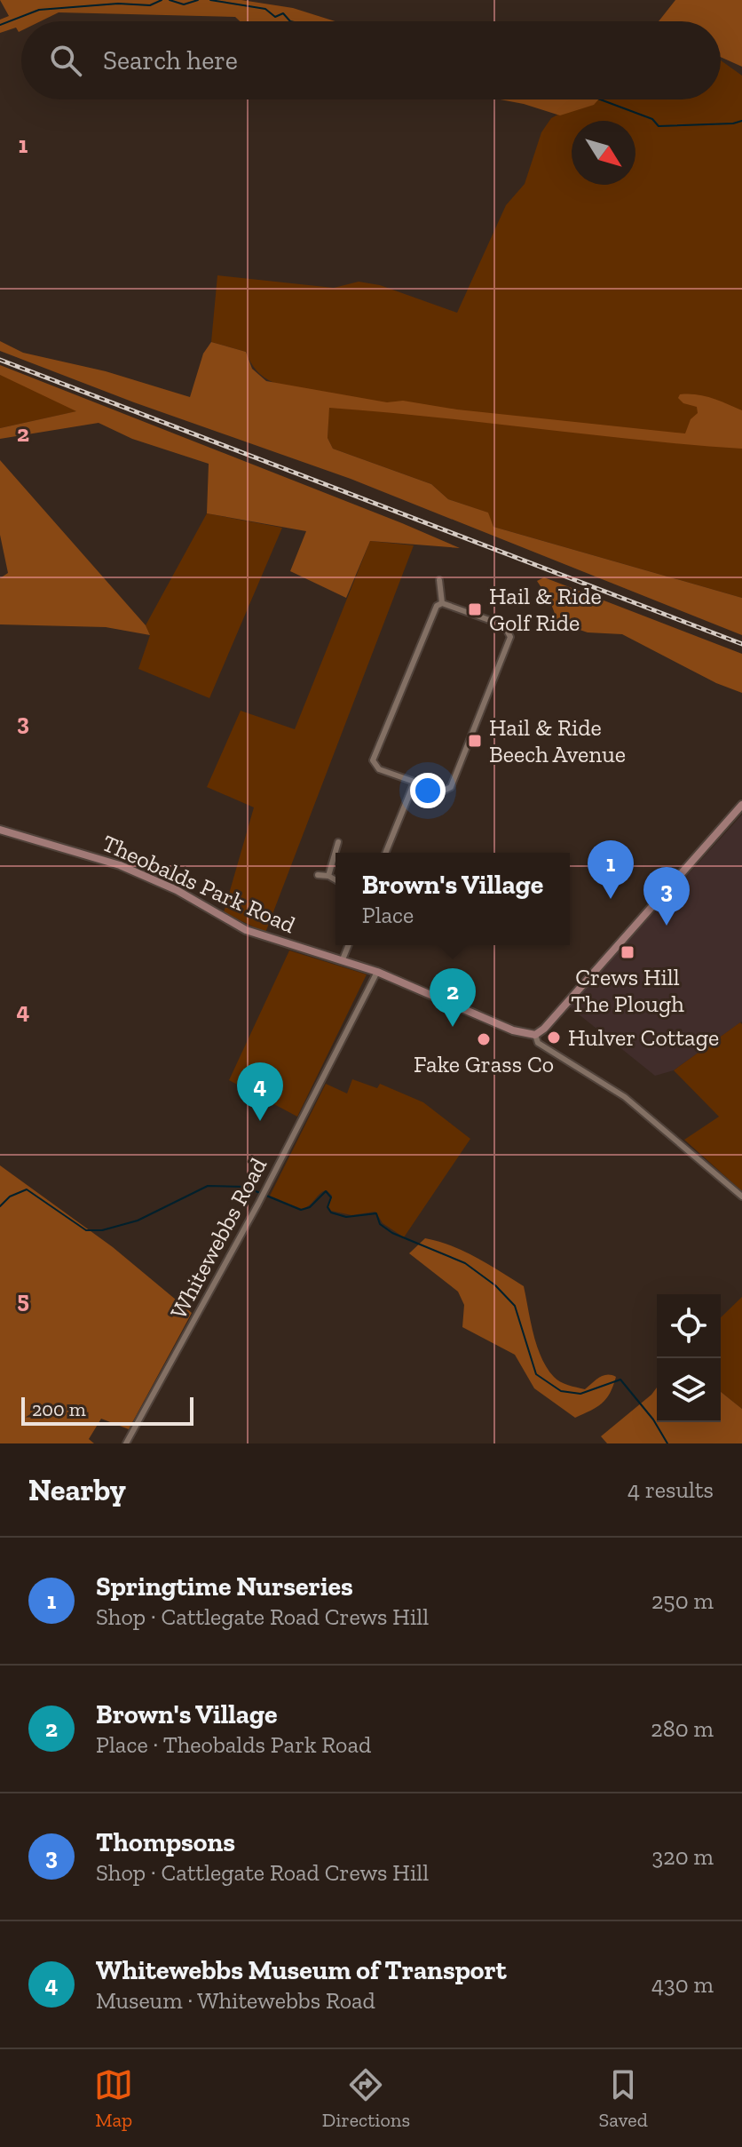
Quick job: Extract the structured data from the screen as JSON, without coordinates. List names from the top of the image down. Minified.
{"streets":{"street":["Theobalds Park Road","Whitewebbs Road"]},"crossings":[["Theobalds Park Road","Whitewebbs Road"]],"places":{"transit":["Hail & Ride Golf Ride","Hail & Ride Beech Avenue","Crews Hill The Plough"],"other":["Hulver Cottage","Fake Grass Co"]},"scale_bar":"200 m","north":"bottom right","page":{"search":"Search here","pins":["1","3","2","4"],"popup":["Brown's Village","Place"],"scale":"200 m","heading":["Nearby","4 results"],"list":[{"mark":"1","name":"Springtime Nurseries","note":"Shop · Cattlegate Road Crews Hill","value":"250 m"},{"mark":"2","name":"Brown's Village","note":"Place · Theobalds Park Road","value":"280 m"},{"mark":"3","name":"Thompsons","note":"Shop · Cattlegate Road Crews Hill","value":"320 m"},{"mark":"4","name":"Whitewebbs Museum of Transport","note":"Museum · Whitewebbs Road","value":"430 m"}],"nav":["Map","Directions","Saved"]},"grid":{"rows":["1","2","3","4","5"]}}
